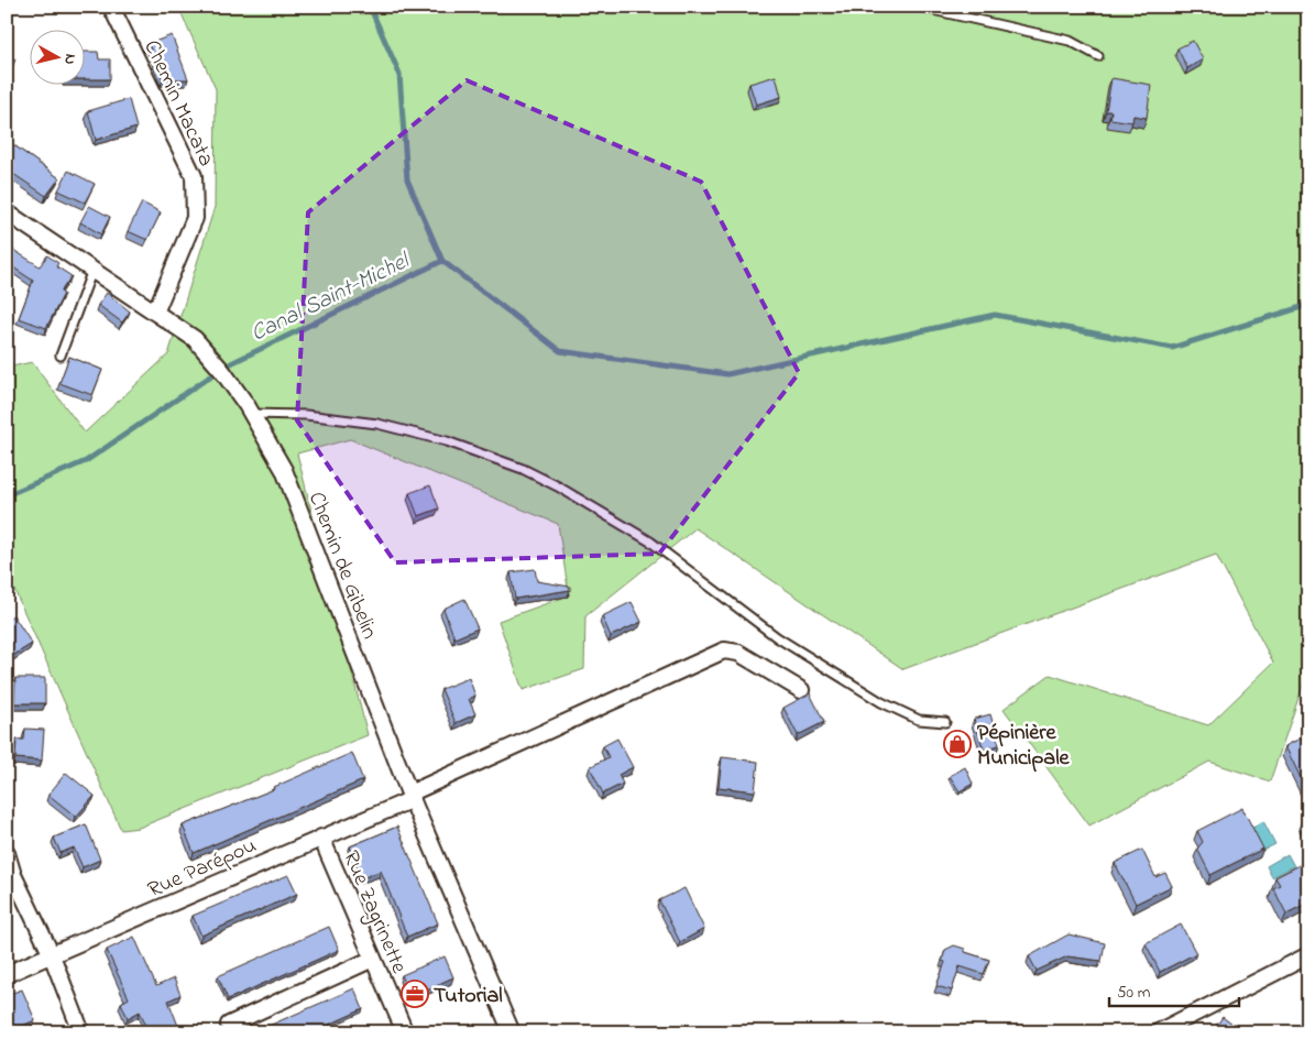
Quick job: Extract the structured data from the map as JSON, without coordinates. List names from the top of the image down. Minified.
{"streets":{"street":["Chemin Macata","Chemin de Gibelin","Rue Parépou","Rue Zagrinette"]},"crossings":[["Chemin Macata","Chemin de Gibelin"],["Chemin de Gibelin","Rue Parépou"],["Rue Parépou","Rue Zagrinette"]],"water":["Canal Saint-Michel"],"places":{"shop":["Pépinière Municipale"],"office":["Tutorial"]},"scale_bar":"50 m","north":"right"}
